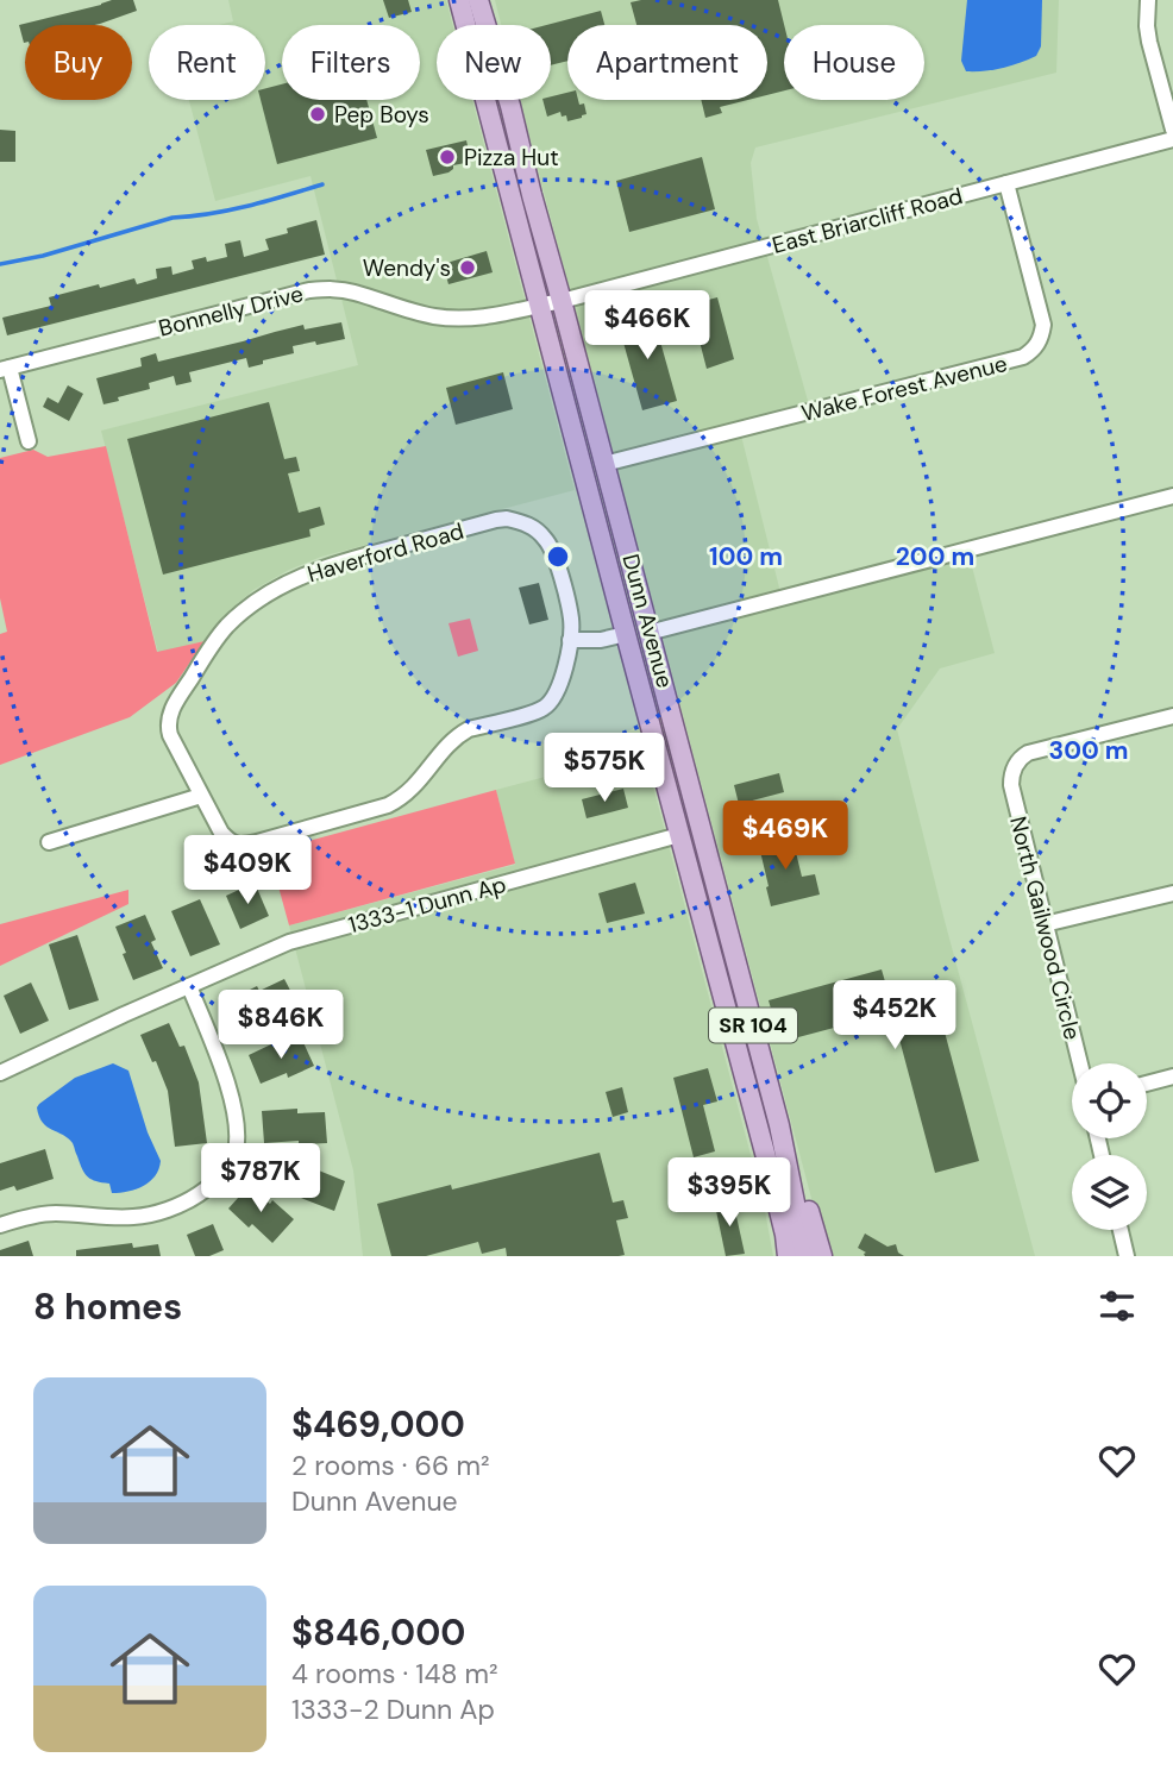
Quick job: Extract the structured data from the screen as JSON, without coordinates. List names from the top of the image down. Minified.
{"streets":{"main road":["Dunn Avenue","SR 104"],"street":["East Briarcliff Road","Bonnelly Drive","Wake Forest Avenue","Haverford Road","1333-1 Dunn Ap","North Gailwood Circle"]},"crossings":[["East Briarcliff Road","Bonnelly Drive"],["East Briarcliff Road","Wake Forest Avenue"],["East Briarcliff Road","Dunn Avenue"],["Bonnelly Drive","Dunn Avenue"],["Wake Forest Avenue","Dunn Avenue"],["Dunn Avenue","1333-1 Dunn Ap"]],"places":["Pep Boys","Pizza Hut","Wendy's"],"page":{"chip":["Buy","Rent","Filters","New","Apartment","House"],"price":["$466K","$575K","$469K","$409K","$452K","$846K","$787K","$395K"],"heading":"8 homes","list":[{"name":"$469,000","note":"2 rooms · 66 m² · Dunn Avenue"},{"name":"$846,000","note":"4 rooms · 148 m² · 1333-2 Dunn Ap"}]},"rings":["100 m","200 m","300 m"]}
